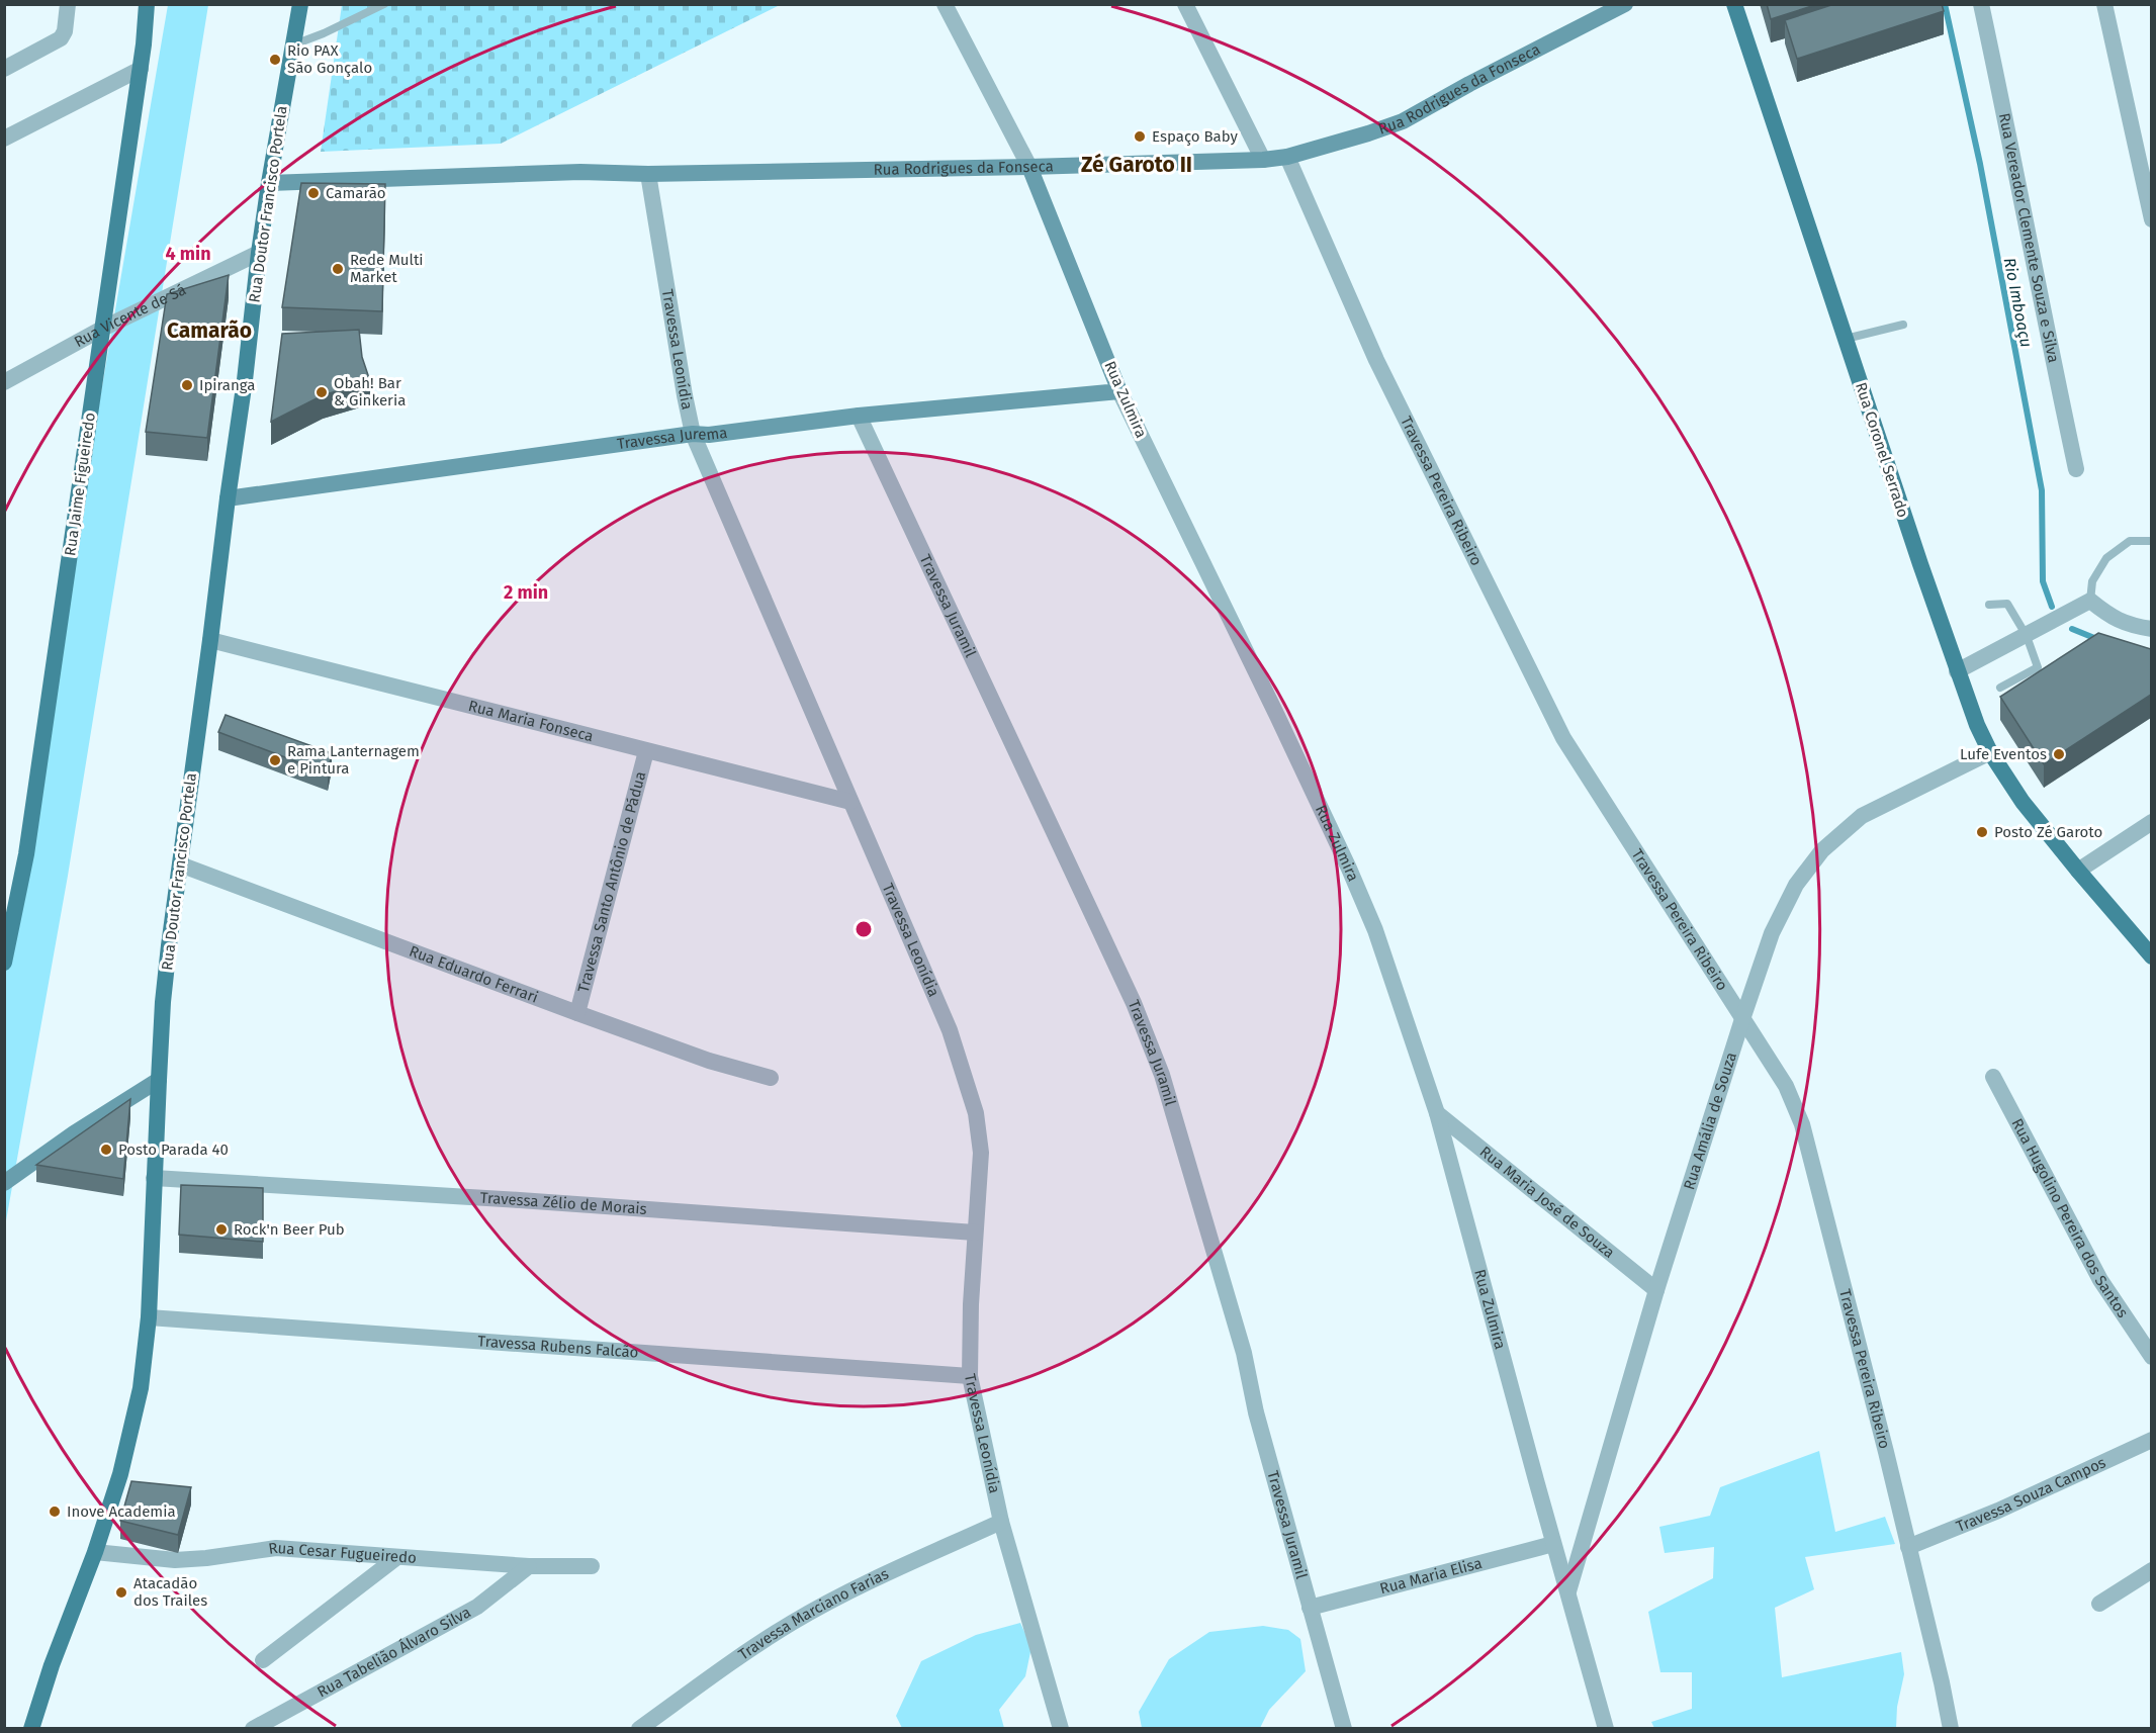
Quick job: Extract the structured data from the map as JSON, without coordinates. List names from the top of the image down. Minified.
{"streets":{"main road":["Rua Rodrigues da Fonseca","Rua Doutor Francisco Portela","Rua Zulmira","Travessa Jurema","Rua Coronel Serrado","Rua Jaime Figueiredo"],"street":["Rua Vereador Clemente Souza e Silva","Rua Vicente de Sá","Travessa Leonídia","Travessa Pereira Ribeiro","Travessa Juramil","Rua Maria Fonseca","Travessa Santo Antônio de Pádua","Rua Eduardo Ferrari","Rua Amália de Souza","Rua Maria José de Souza","Travessa Zélio de Morais","Rua Hugolino Pereira dos Santos","Travessa Rubens Falcão","Travessa Souza Campos","Rua Cesar Fugueiredo","Rua Maria Elisa","Travessa Marciano Farias","Rua Tabelião Álvaro Silva"]},"crossings":[["Rua Rodrigues da Fonseca","Rua Doutor Francisco Portela"],["Rua Rodrigues da Fonseca","Travessa Leonídia"],["Rua Rodrigues da Fonseca","Rua Zulmira"],["Rua Rodrigues da Fonseca","Travessa Pereira Ribeiro"],["Rua Doutor Francisco Portela","Rua Vicente de Sá"],["Rua Doutor Francisco Portela","Travessa Jurema"],["Rua Doutor Francisco Portela","Rua Maria Fonseca"],["Rua Doutor Francisco Portela","Rua Eduardo Ferrari"],["Rua Doutor Francisco Portela","Travessa Zélio de Morais"],["Rua Doutor Francisco Portela","Travessa Rubens Falcão"],["Rua Doutor Francisco Portela","Rua Cesar Fugueiredo"],["Rua Vicente de Sá","Rua Jaime Figueiredo"],["Travessa Leonídia","Travessa Jurema"],["Travessa Leonídia","Rua Maria Fonseca"],["Travessa Leonídia","Travessa Zélio de Morais"],["Travessa Leonídia","Travessa Rubens Falcão"],["Travessa Leonídia","Travessa Marciano Farias"],["Rua Zulmira","Travessa Jurema"],["Rua Zulmira","Rua Amália de Souza"],["Rua Zulmira","Rua Maria José de Souza"],["Rua Zulmira","Rua Maria Elisa"],["Travessa Jurema","Travessa Juramil"],["Rua Coronel Serrado","Rua Amália de Souza"],["Travessa Pereira Ribeiro","Rua Amália de Souza"],["Travessa Pereira Ribeiro","Travessa Souza Campos"],["Travessa Juramil","Rua Maria Elisa"],["Rua Maria Fonseca","Travessa Santo Antônio de Pádua"],["Travessa Santo Antônio de Pádua","Rua Eduardo Ferrari"],["Rua Amália de Souza","Rua Maria José de Souza"],["Rua Cesar Fugueiredo","Rua Tabelião Álvaro Silva"]],"districts":["Zé Garoto II","Camarão"],"water":["Rio Imboaçu"],"places":["Rio PAX São Gonçalo","Espaço Baby","Camarão","Rede Multi Market","Ipiranga","Obah! Bar & Ginkeria","Lufe Eventos","Rama Lanternagem e Pintura","Posto Zé Garoto","Posto Parada 40","Rock'n Beer Pub","Inove Academia","Atacadão dos Trailes"],"rings":["4 min","2 min"]}
